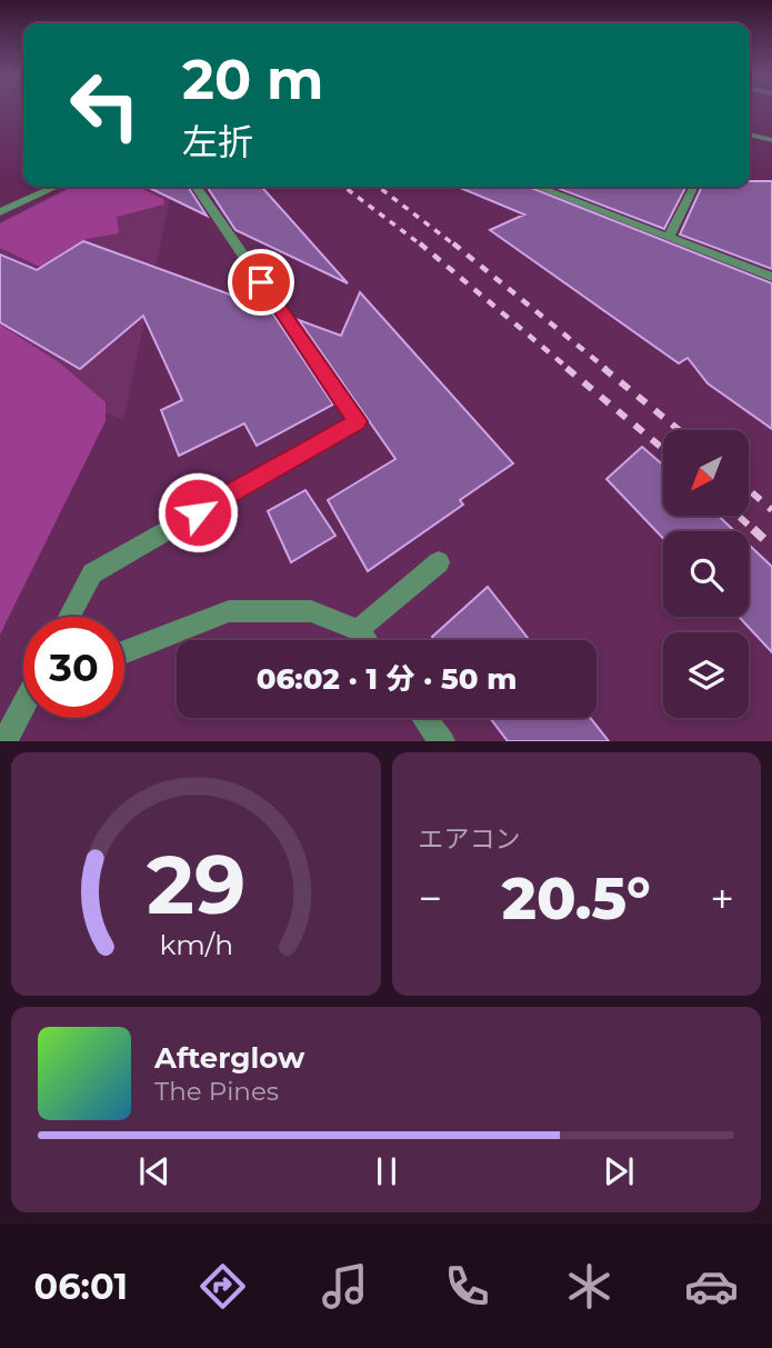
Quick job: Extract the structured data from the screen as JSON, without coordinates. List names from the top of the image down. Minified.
{"north":"bottom left","page":{"turn":["20 m","左折"],"limit":"30","trip":"06:02 · 1 分 · 50 m","tile":"エアコン","heat":["−","20.5°","+"],"song":["Afterglow","The Pines"],"tabs":"06:01","gauge":["29","km/h"]}}
